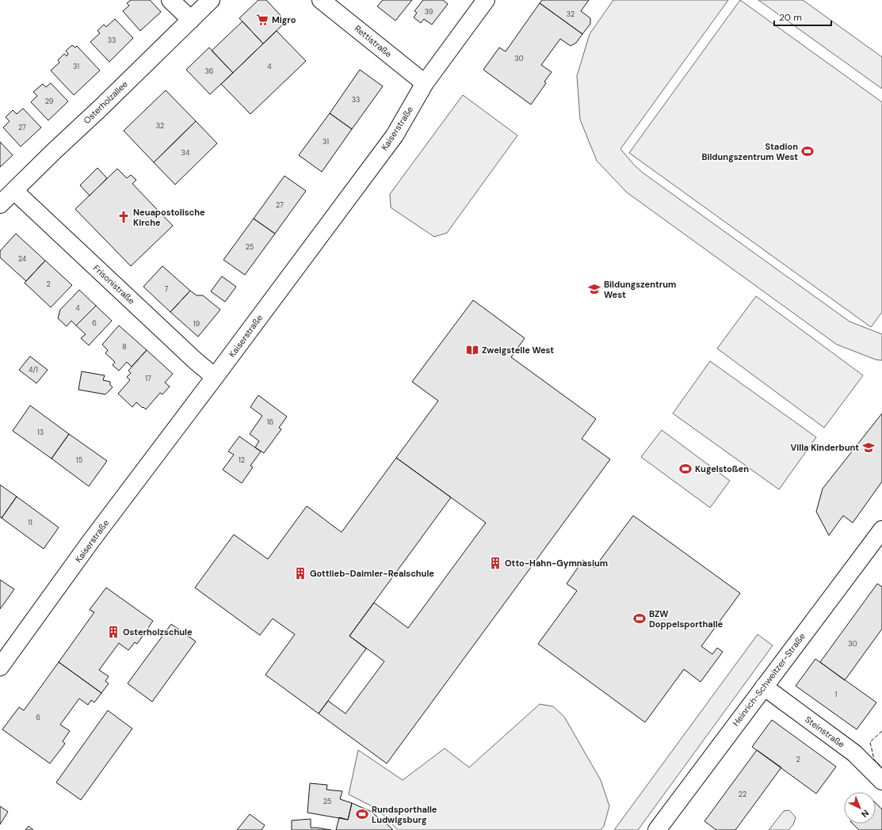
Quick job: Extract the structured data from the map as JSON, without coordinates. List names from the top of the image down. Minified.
{"streets":{"street":["Rettistraße","Osterholzallee","Kaiserstraße","Frisonistraße","Heinrich-Schweitzer-Straße","Steinstraße"]},"crossings":[["Rettistraße","Kaiserstraße"],["Osterholzallee","Frisonistraße"],["Kaiserstraße","Frisonistraße"],["Heinrich-Schweitzer-Straße","Steinstraße"]],"places":{"supermarket":["Migro"],"sports":["Stadion Bildungszentrum West","Kugelstoßen","BZW Doppelsporthalle","Rundsporthalle Ludwigsburg"],"church":["Neuapostolische Kirche"],"school or university":["Bildungszentrum West","Villa Kinderbunt"],"library":["Zweigstelle West"],"building":["Otto-Hahn-Gymnasium","Gottlieb-Daimler-Realschule","Osterholzschule"]},"house_numbers":["39","32","33","30","31","4","36","33","29","32","27","31","34","27","25","24","2","7","4","6","19","8","4/1","17","16","13","15","12","11","30","1","6","2","22","25"],"scale_bar":"20 m","north":"bottom right"}
